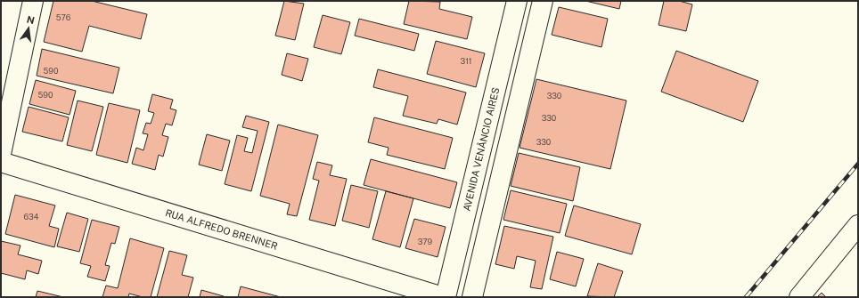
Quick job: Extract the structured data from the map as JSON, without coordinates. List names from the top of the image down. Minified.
{"streets":{"street":["AVENIDA VENÂNCIO AIRES","RUA ALFREDO BRENNER"]},"house_numbers":["576","311","590","590","330","330","330","634","379"],"north":"top"}
